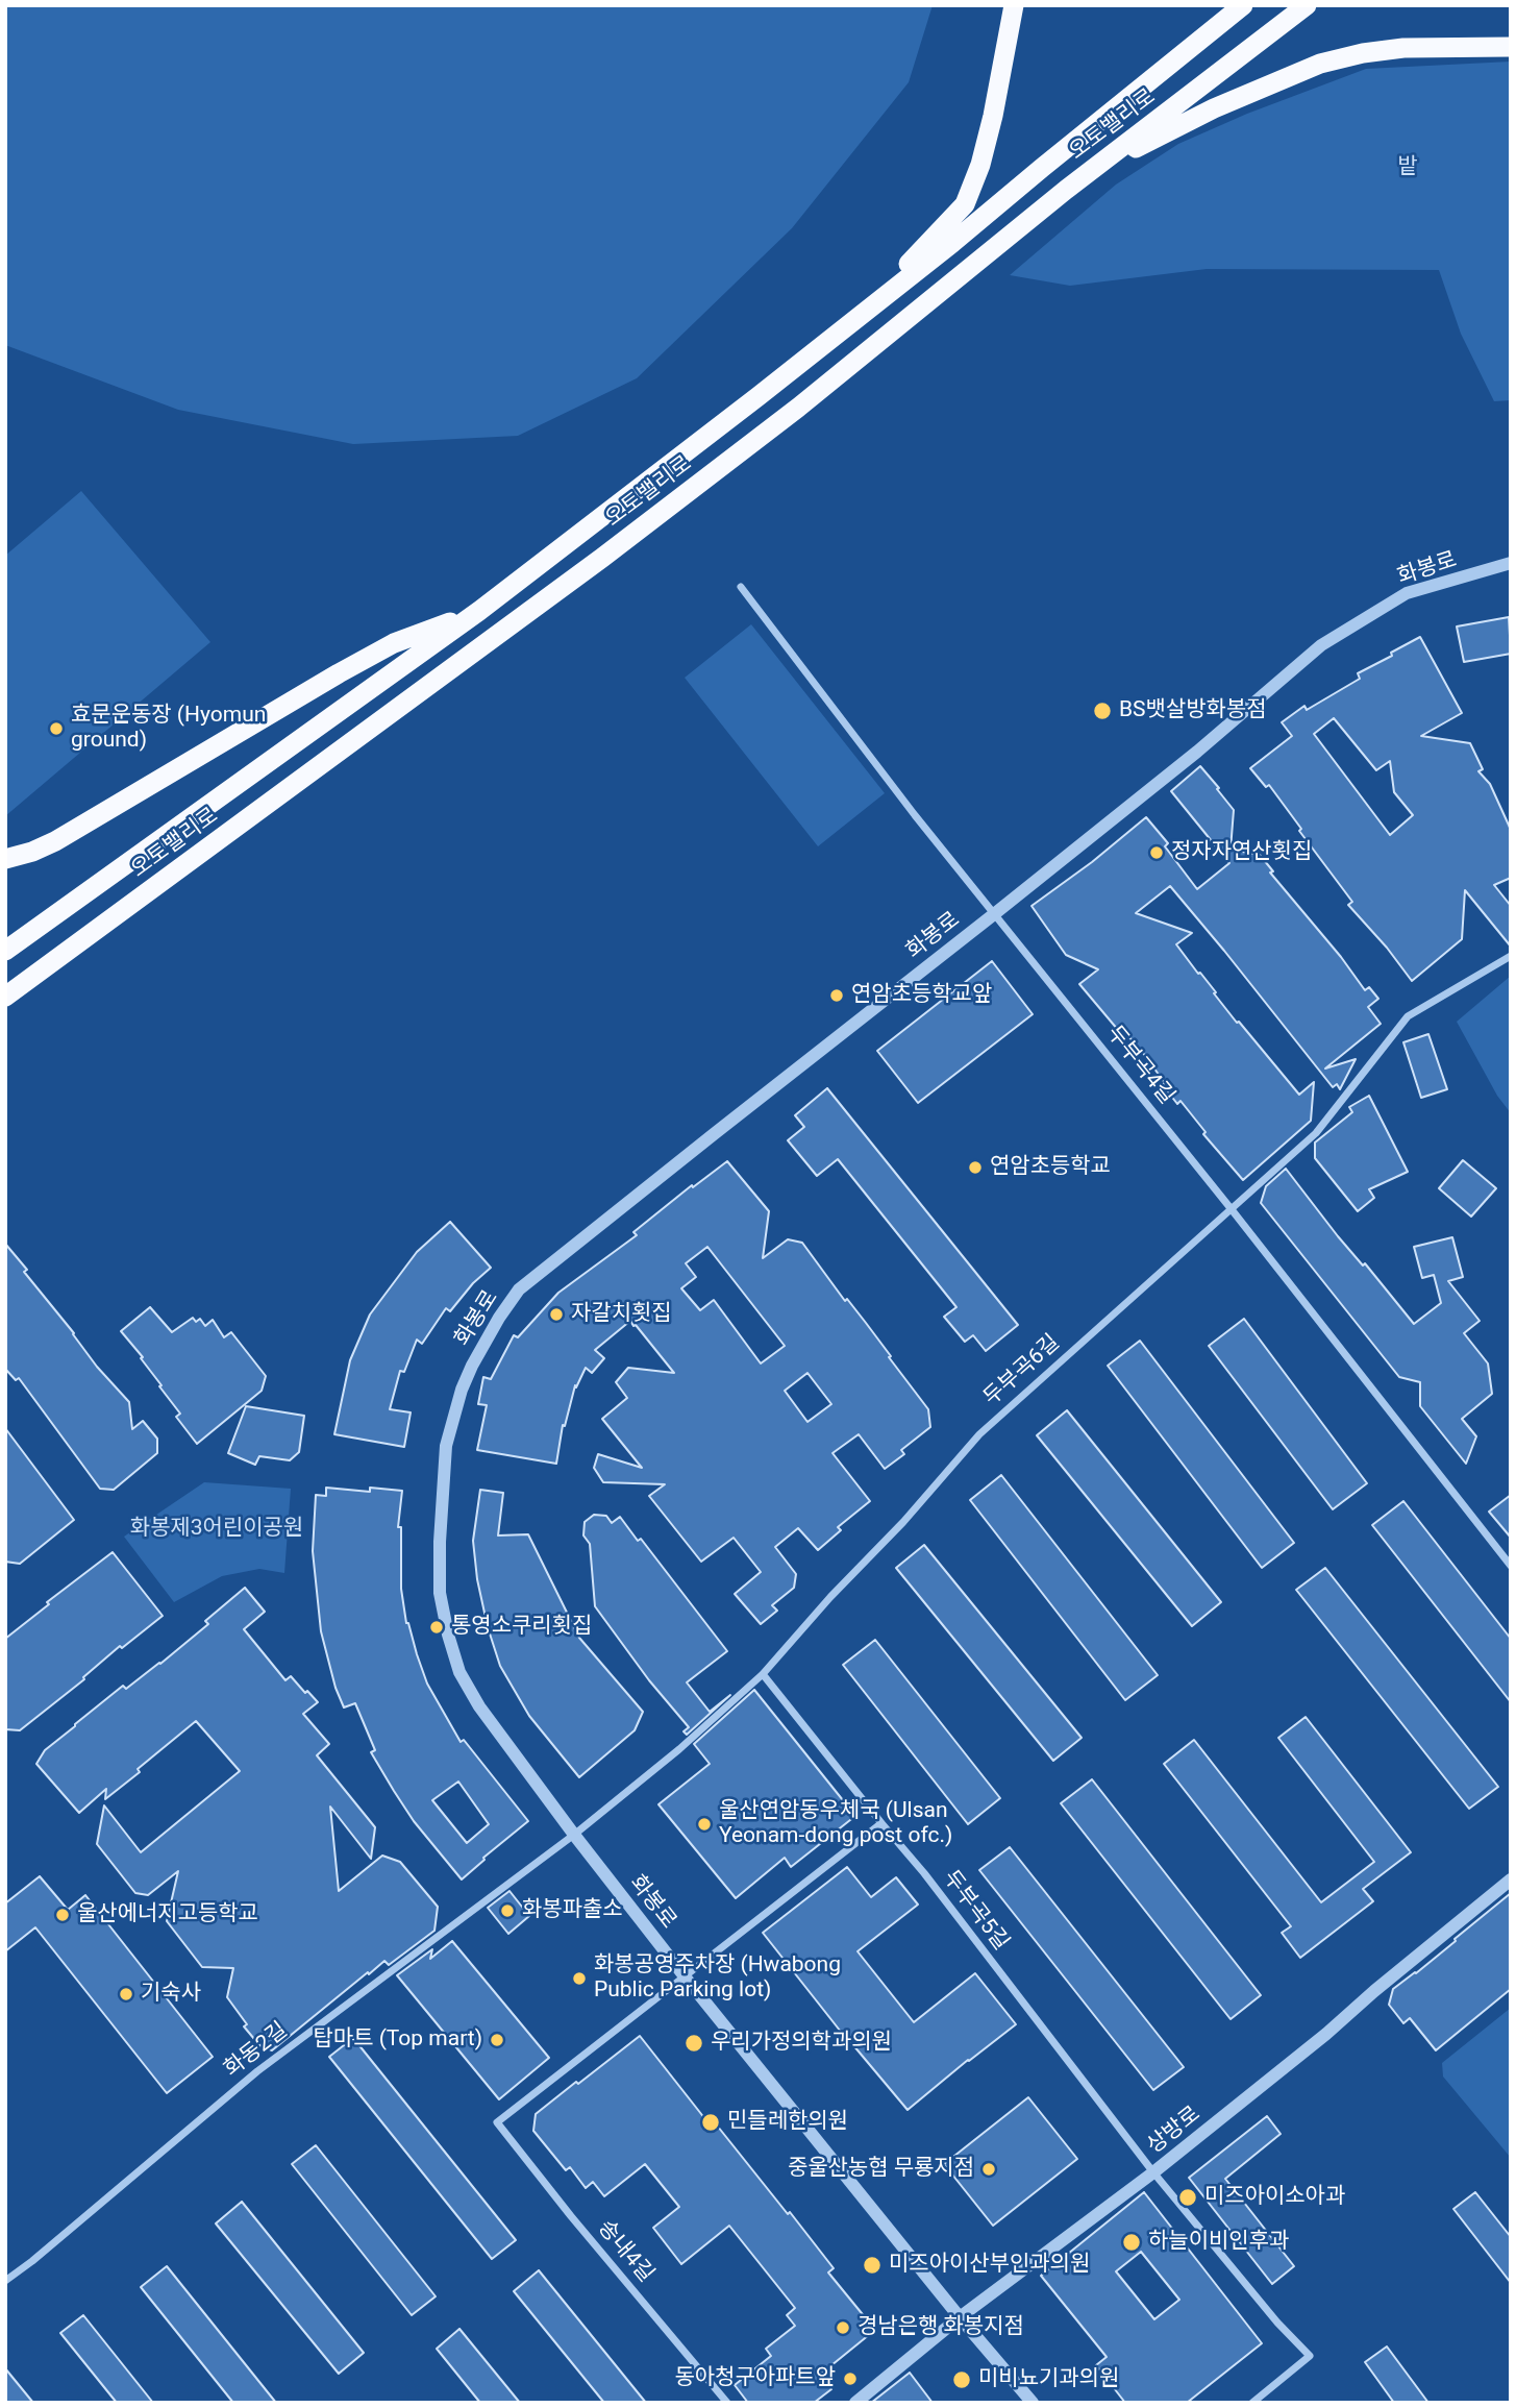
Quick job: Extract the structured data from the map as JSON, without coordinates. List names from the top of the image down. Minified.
{"streets":{"highway":["오토밸리로"],"street":["화봉로","두부곡4길","두부곡6길","두부곡5길","화동2길","상방로","송내4길"]},"crossings":[["화봉로","두부곡4길"],["화봉로","두부곡6길"],["화봉로","화동2길"],["화봉로","상방로"],["화봉로","송내4길"],["두부곡4길","두부곡6길"],["두부곡6길","두부곡5길"],["두부곡6길","화동2길"],["두부곡5길","상방로"]],"parks":["밭","화봉제3어린이공원"],"places":["BS뱃살방화봉점","효문운동장 (Hyomun ground)","정자자연산횟집","연암초등학교앞","연암초등학교","자갈치횟집","통영소쿠리횟집","울산연암동우체국 (Ulsan Yeonam-dong post ofc.)","화봉파출소","울산에너지고등학교","화봉공영주차장 (Hwabong Public Parking lot)","기숙사","탑마트 (Top mart)","우리가정의학과의원","민들레한의원","중울산농협 무룡지점","미즈아이소아과","하늘이비인후과","미즈아이산부인과의원","경남은행 화봉지점","동아청구아파트앞","미비뇨기과의원"]}
